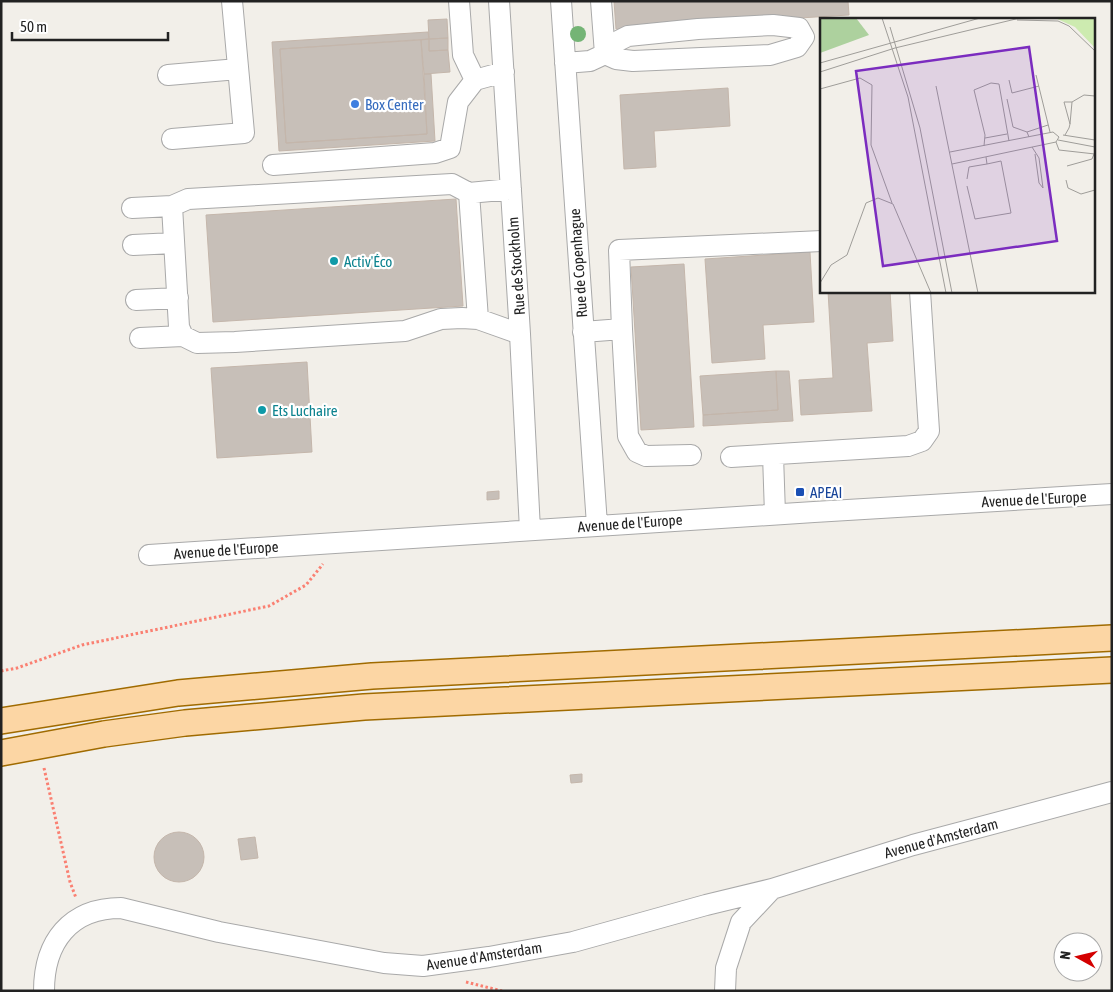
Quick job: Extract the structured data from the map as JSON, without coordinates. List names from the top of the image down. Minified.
{"streets":{"street":["Rue de Copenhague","Rue de Stockholm","Avenue de l'Europe","Avenue d'Amsterdam"]},"crossings":[["Rue de Copenhague","Avenue de l'Europe"],["Rue de Stockholm","Avenue de l'Europe"]],"places":{"other":["Box Center","Activ'Éco","Ets Luchaire"],"transit":["APEAI"]},"scale_bar":"50 m","north":"left"}
